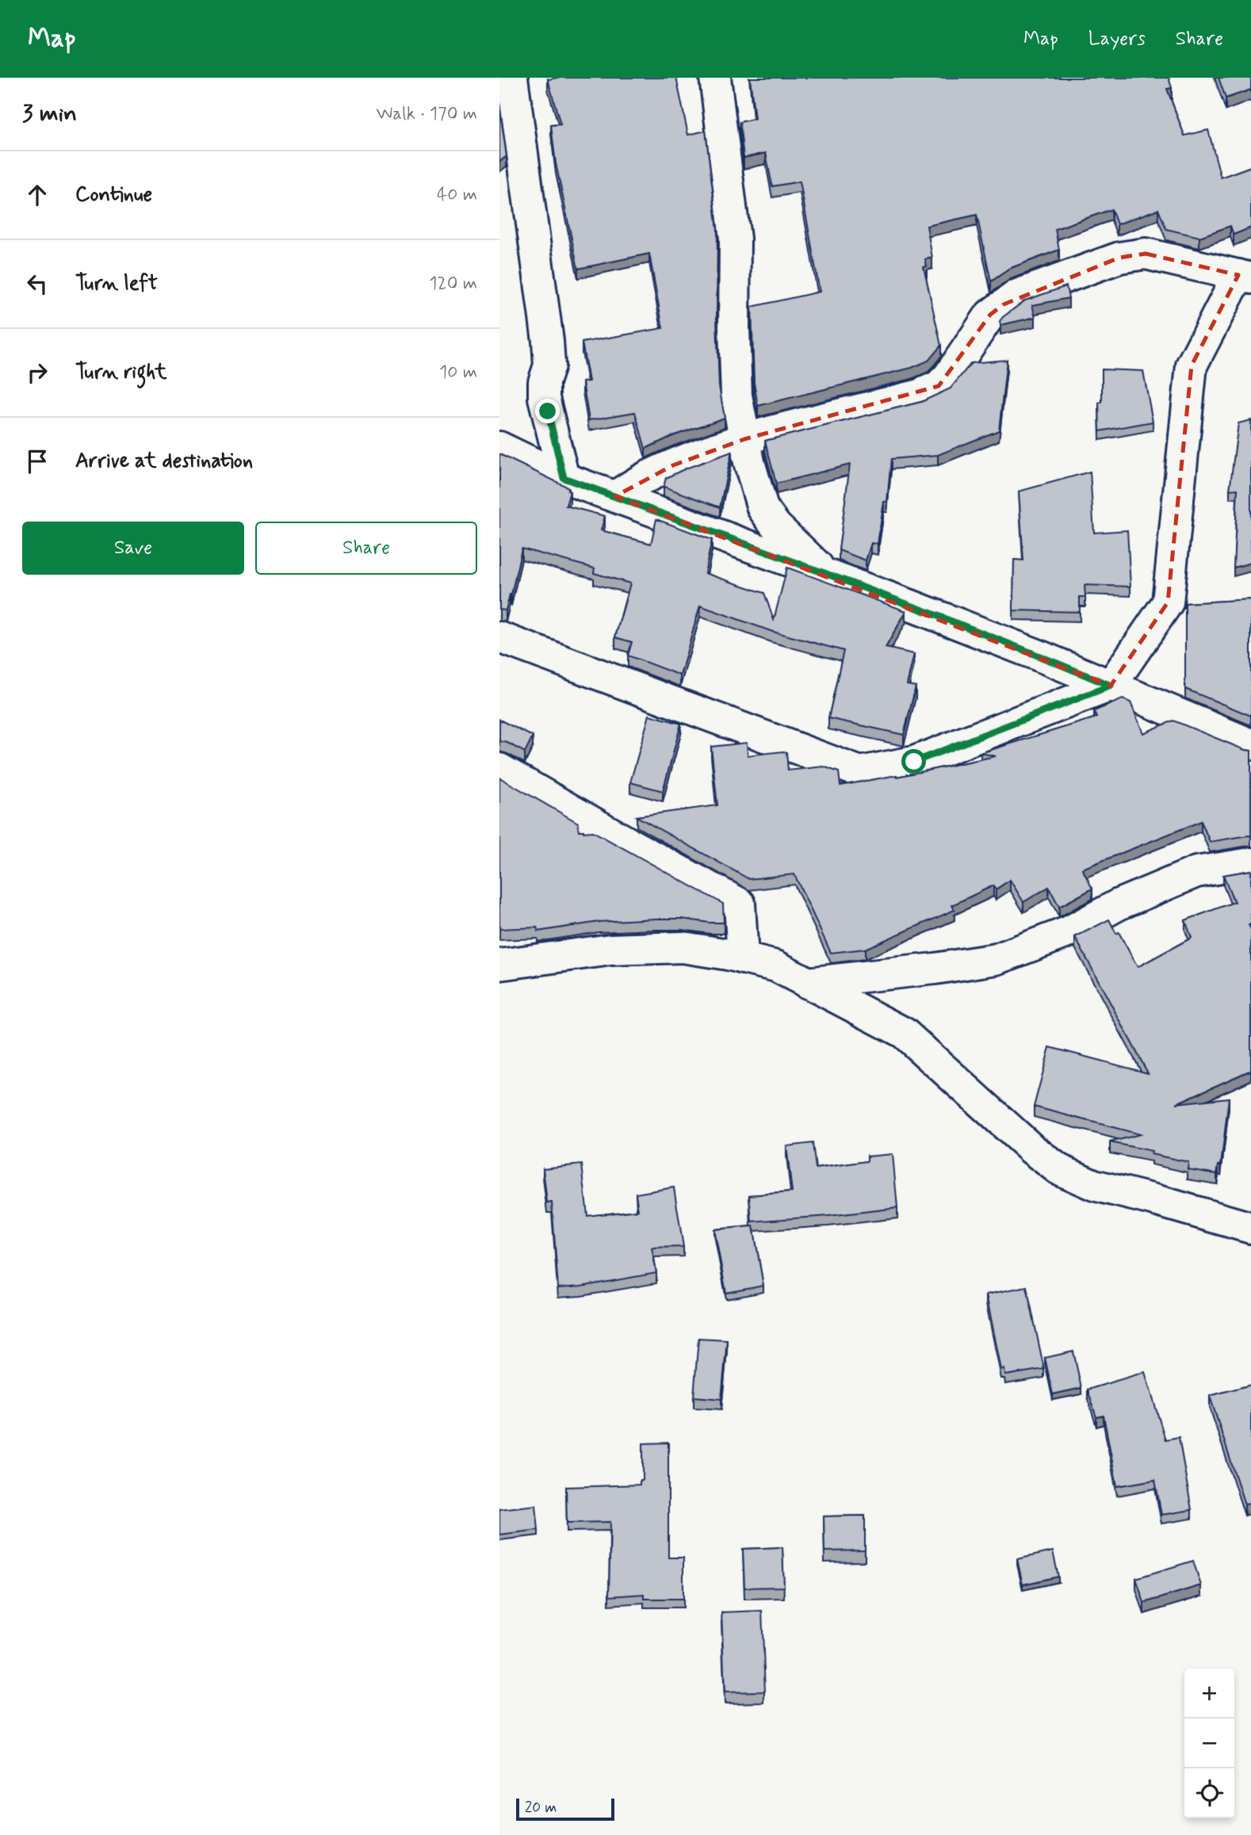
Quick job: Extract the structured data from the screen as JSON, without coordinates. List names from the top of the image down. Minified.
{"scale_bar":"20 m","page":{"header":"Map","nav":["Map","Layers","Share"],"heading":["3 min","Walk · 170 m"],"list":[["Continue","40 m"],["Turn left","120 m"],["Turn right","10 m"],"Arrive at destination"],"buttons":["Save","Share"],"map_buttons":["+","−"],"scale":"20 m"}}
